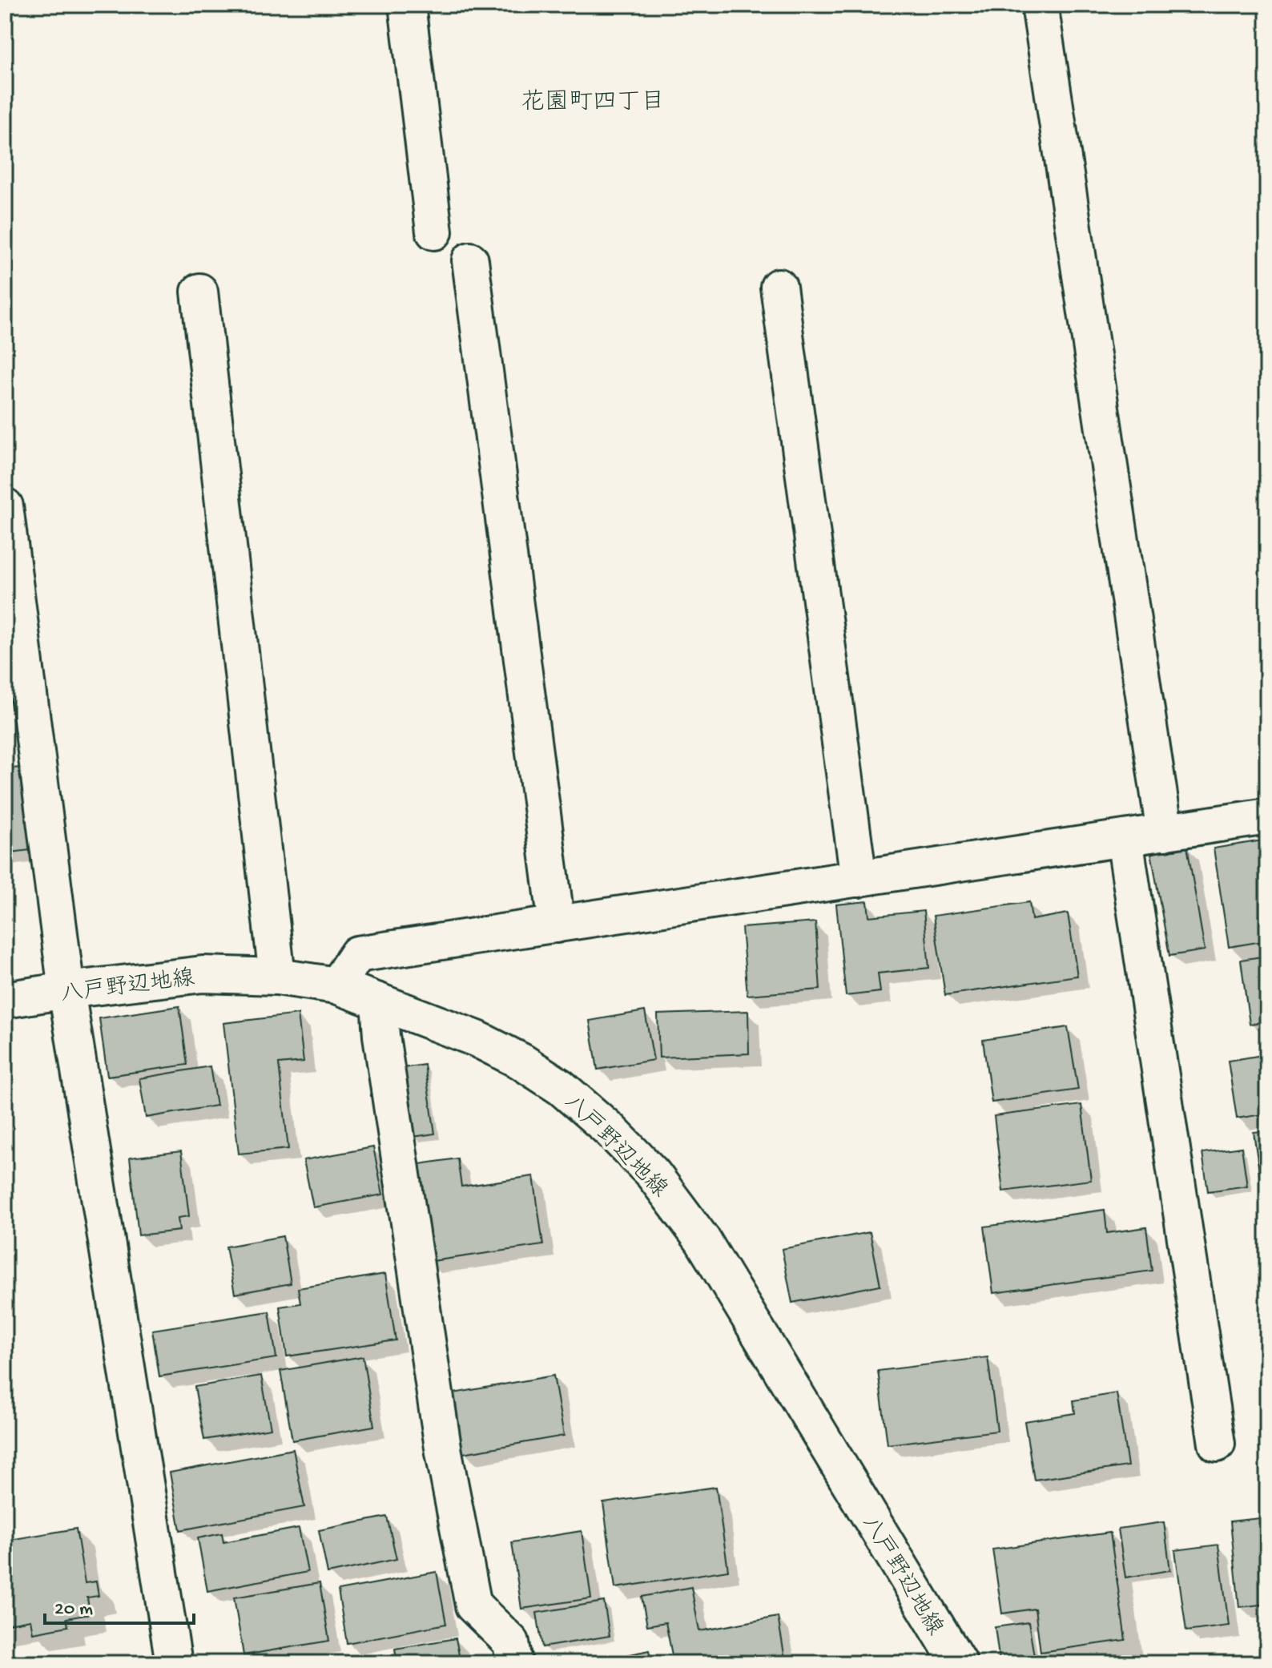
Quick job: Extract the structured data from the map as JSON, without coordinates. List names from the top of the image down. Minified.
{"streets":{"street":["八戸野辺地線"]},"districts":["花園町四丁目"],"scale_bar":"20 m"}
